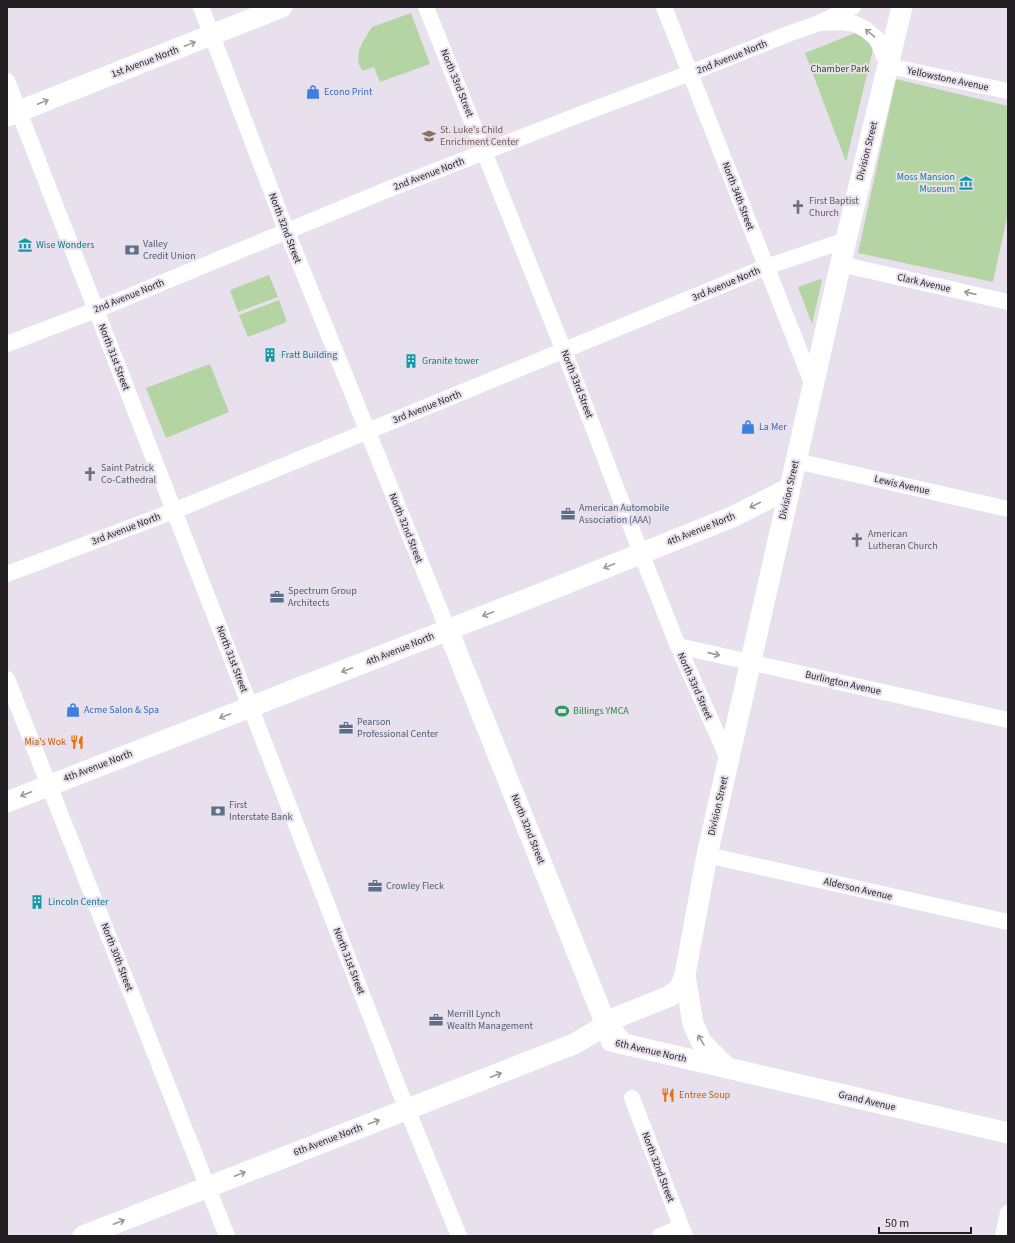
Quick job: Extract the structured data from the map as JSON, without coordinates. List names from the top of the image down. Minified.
{"streets":{"main road":["1st Avenue North","Division Street","North 32nd Street","4th Avenue North","6th Avenue North","Grand Avenue"],"street":["2nd Avenue North","Yellowstone Avenue","North 33rd Street","North 34th Street","Clark Avenue","3rd Avenue North","North 31st Street","Lewis Avenue","Burlington Avenue","Alderson Avenue","North 30th Street"]},"crossings":[["2nd Avenue North","North 33rd Street"],["2nd Avenue North","North 34th Street"],["2nd Avenue North","North 32nd Street"],["2nd Avenue North","North 31st Street"],["1st Avenue North","North 32nd Street"],["1st Avenue North","North 31st Street"],["Yellowstone Avenue","Division Street"],["North 33rd Street","Division Street"],["North 33rd Street","3rd Avenue North"],["North 33rd Street","4th Avenue North"],["North 33rd Street","Burlington Avenue"],["Division Street","North 34th Street"],["Division Street","Clark Avenue"],["Division Street","3rd Avenue North"],["Division Street","Lewis Avenue"],["Division Street","4th Avenue North"],["Division Street","Burlington Avenue"],["Division Street","Alderson Avenue"],["Division Street","6th Avenue North"],["North 34th Street","3rd Avenue North"],["North 32nd Street","3rd Avenue North"],["North 32nd Street","4th Avenue North"],["North 32nd Street","6th Avenue North"],["3rd Avenue North","North 31st Street"],["North 31st Street","4th Avenue North"],["North 31st Street","6th Avenue North"],["4th Avenue North","North 30th Street"],["North 30th Street","6th Avenue North"],["6th Avenue North","Grand Avenue"]],"one_way":["1st Avenue North","Clark Avenue","4th Avenue North","6th Avenue North"],"parks":["Chamber Park"],"places":{"shop":["Econo Print","La Mer","Acme Salon & Spa"],"school or university":["St. Luke's Child Enrichment Center"],"museum":["Moss Mansion Museum","Wise Wonders"],"church":["First Baptist Church","Saint Patrick Co-Cathedral","American Lutheran Church"],"bank":["Valley Credit Union","First Interstate Bank"],"building":["Fratt Building","Granite tower","Lincoln Center"],"office":["American Automobile Association (AAA)","Spectrum Group Architects","Pearson Professional Center","Crowley Fleck","Merrill Lynch Wealth Management"],"sports":["Billings YMCA"],"restaurant":["Mia's Wok","Entree Soup"]},"scale_bar":"50 m"}
